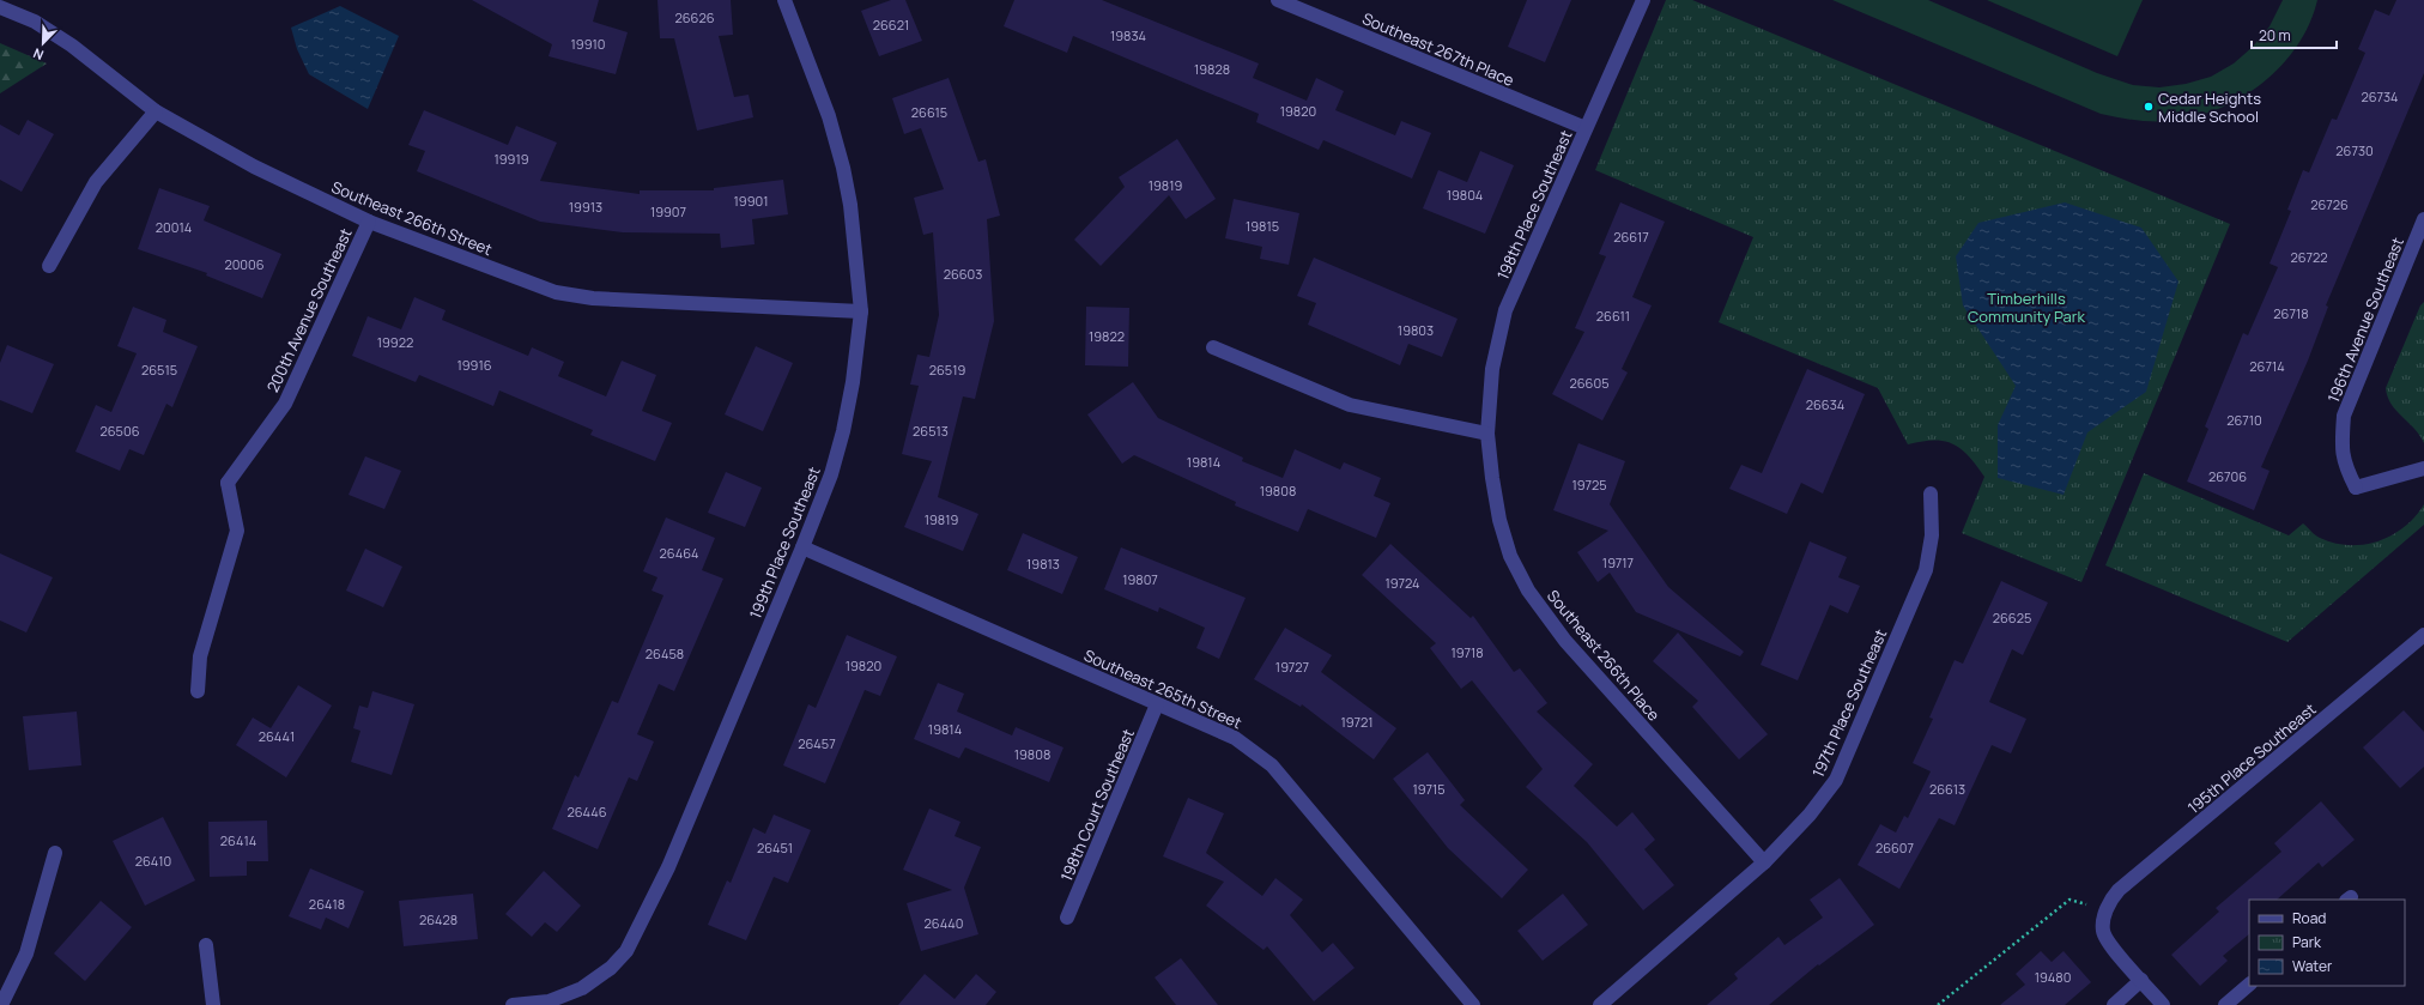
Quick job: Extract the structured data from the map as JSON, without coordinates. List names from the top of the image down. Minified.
{"streets":{"street":["Southeast 267th Place","198th Place Southeast","Southeast 266th Street","200th Avenue Southeast","196th Avenue Southeast","199th Place Southeast","Southeast 266th Place","Southeast 265th Street","197th Place Southeast","195th Place Southeast","198th Court Southeast"]},"crossings":[["Southeast 267th Place","198th Place Southeast"],["198th Place Southeast","Southeast 266th Place"],["Southeast 266th Street","200th Avenue Southeast"],["Southeast 266th Street","199th Place Southeast"],["199th Place Southeast","Southeast 265th Street"],["Southeast 266th Place","197th Place Southeast"],["Southeast 265th Street","198th Court Southeast"]],"parks":["Timberhills Community Park"],"places":["Cedar Heights Middle School"],"house_numbers":["26626","26621","19834","19910","19828","26734","19820","26615","26730","19919","19819","19804","19901","26726","19913","19907","19815","20014","26617","26722","20006","26603","26718","26611","19803","19822","19922","19916","26714","26515","26519","26605","26634","26710","26506","26513","19814","26706","19725","19808","19819","26464","19717","19813","19807","19724","26625","19718","26458","19820","19727","19721","19814","26441","26457","19808","19715","26613","26446","26414","26451","26607","26410","26418","26428","26440","19480"],"legend":["Road","Park","Water"],"scale_bar":"20 m","north":"bottom left"}
